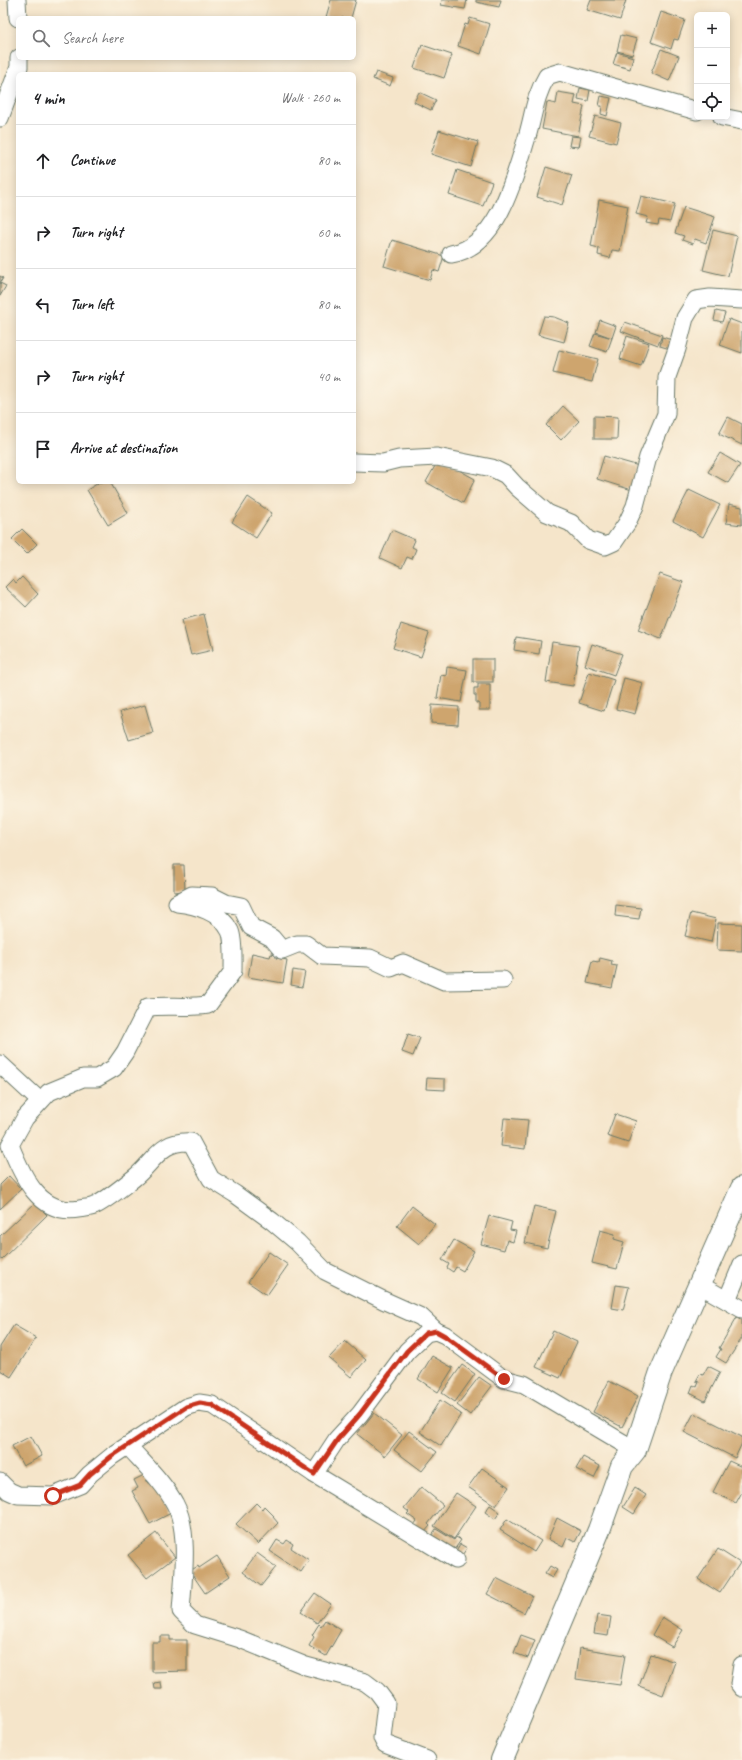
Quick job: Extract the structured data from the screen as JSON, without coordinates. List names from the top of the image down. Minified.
{"page":{"map_buttons":["+","−"],"search":"Search here","heading":["4 min","Walk · 260 m"],"list":[["Continue","80 m"],["Turn right","60 m"],["Turn left","80 m"],["Turn right","40 m"],"Arrive at destination"]}}
